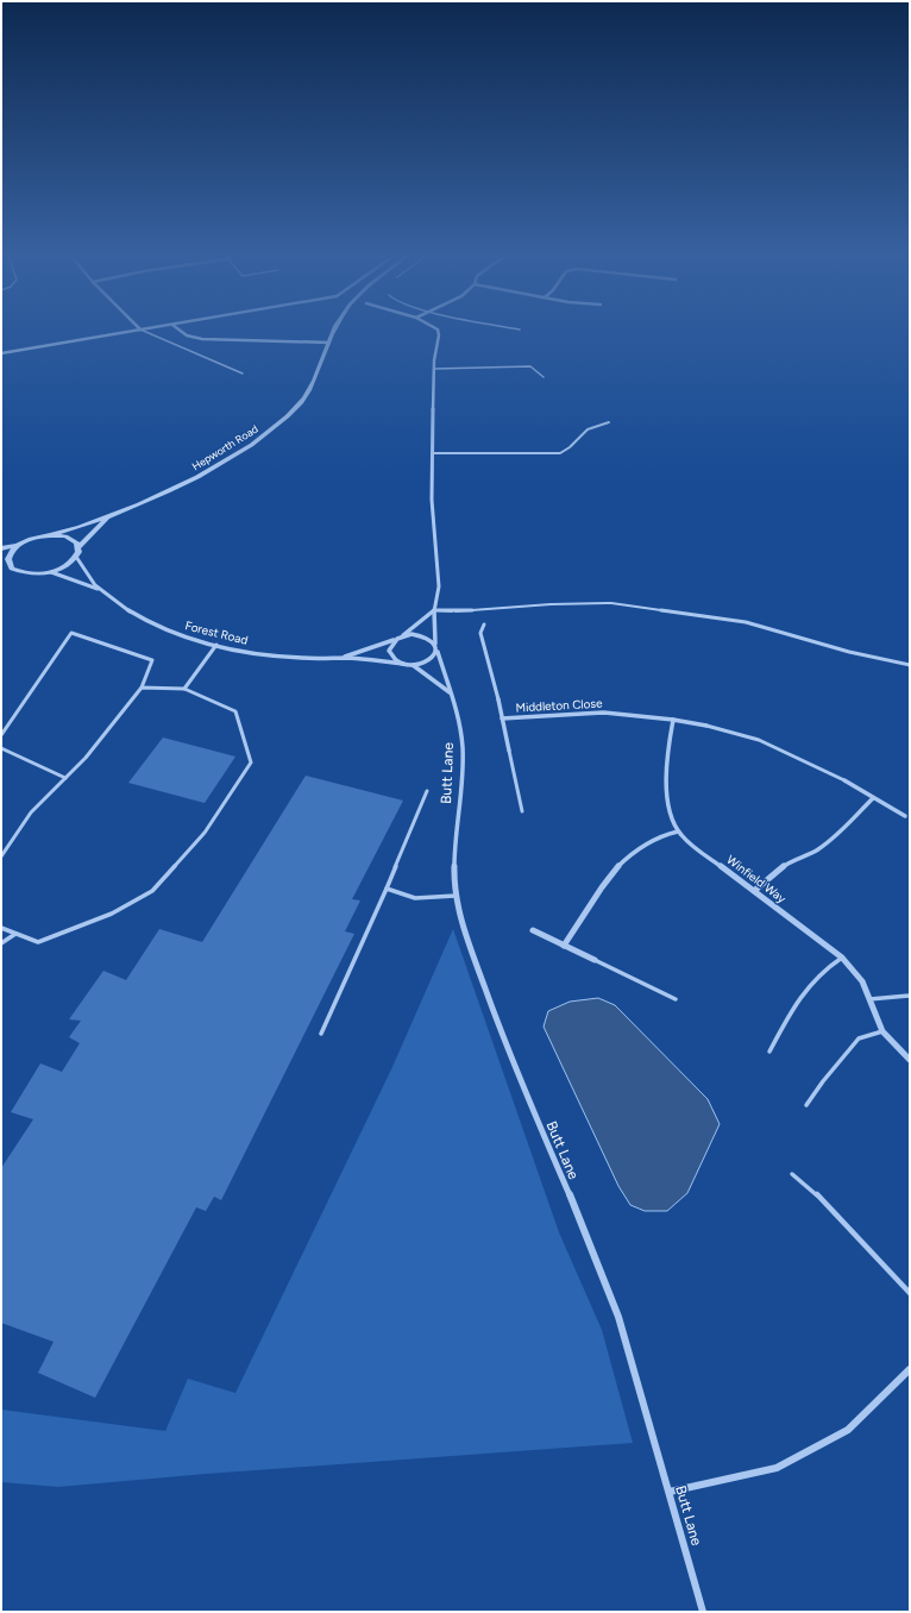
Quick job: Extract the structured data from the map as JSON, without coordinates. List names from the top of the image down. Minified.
{"streets":{"street":["Hepworth Road","Forest Road","Middleton Close","Butt Lane","Winfield Way"]},"crossings":[["Forest Road","Butt Lane"],["Middleton Close","Winfield Way"]]}
